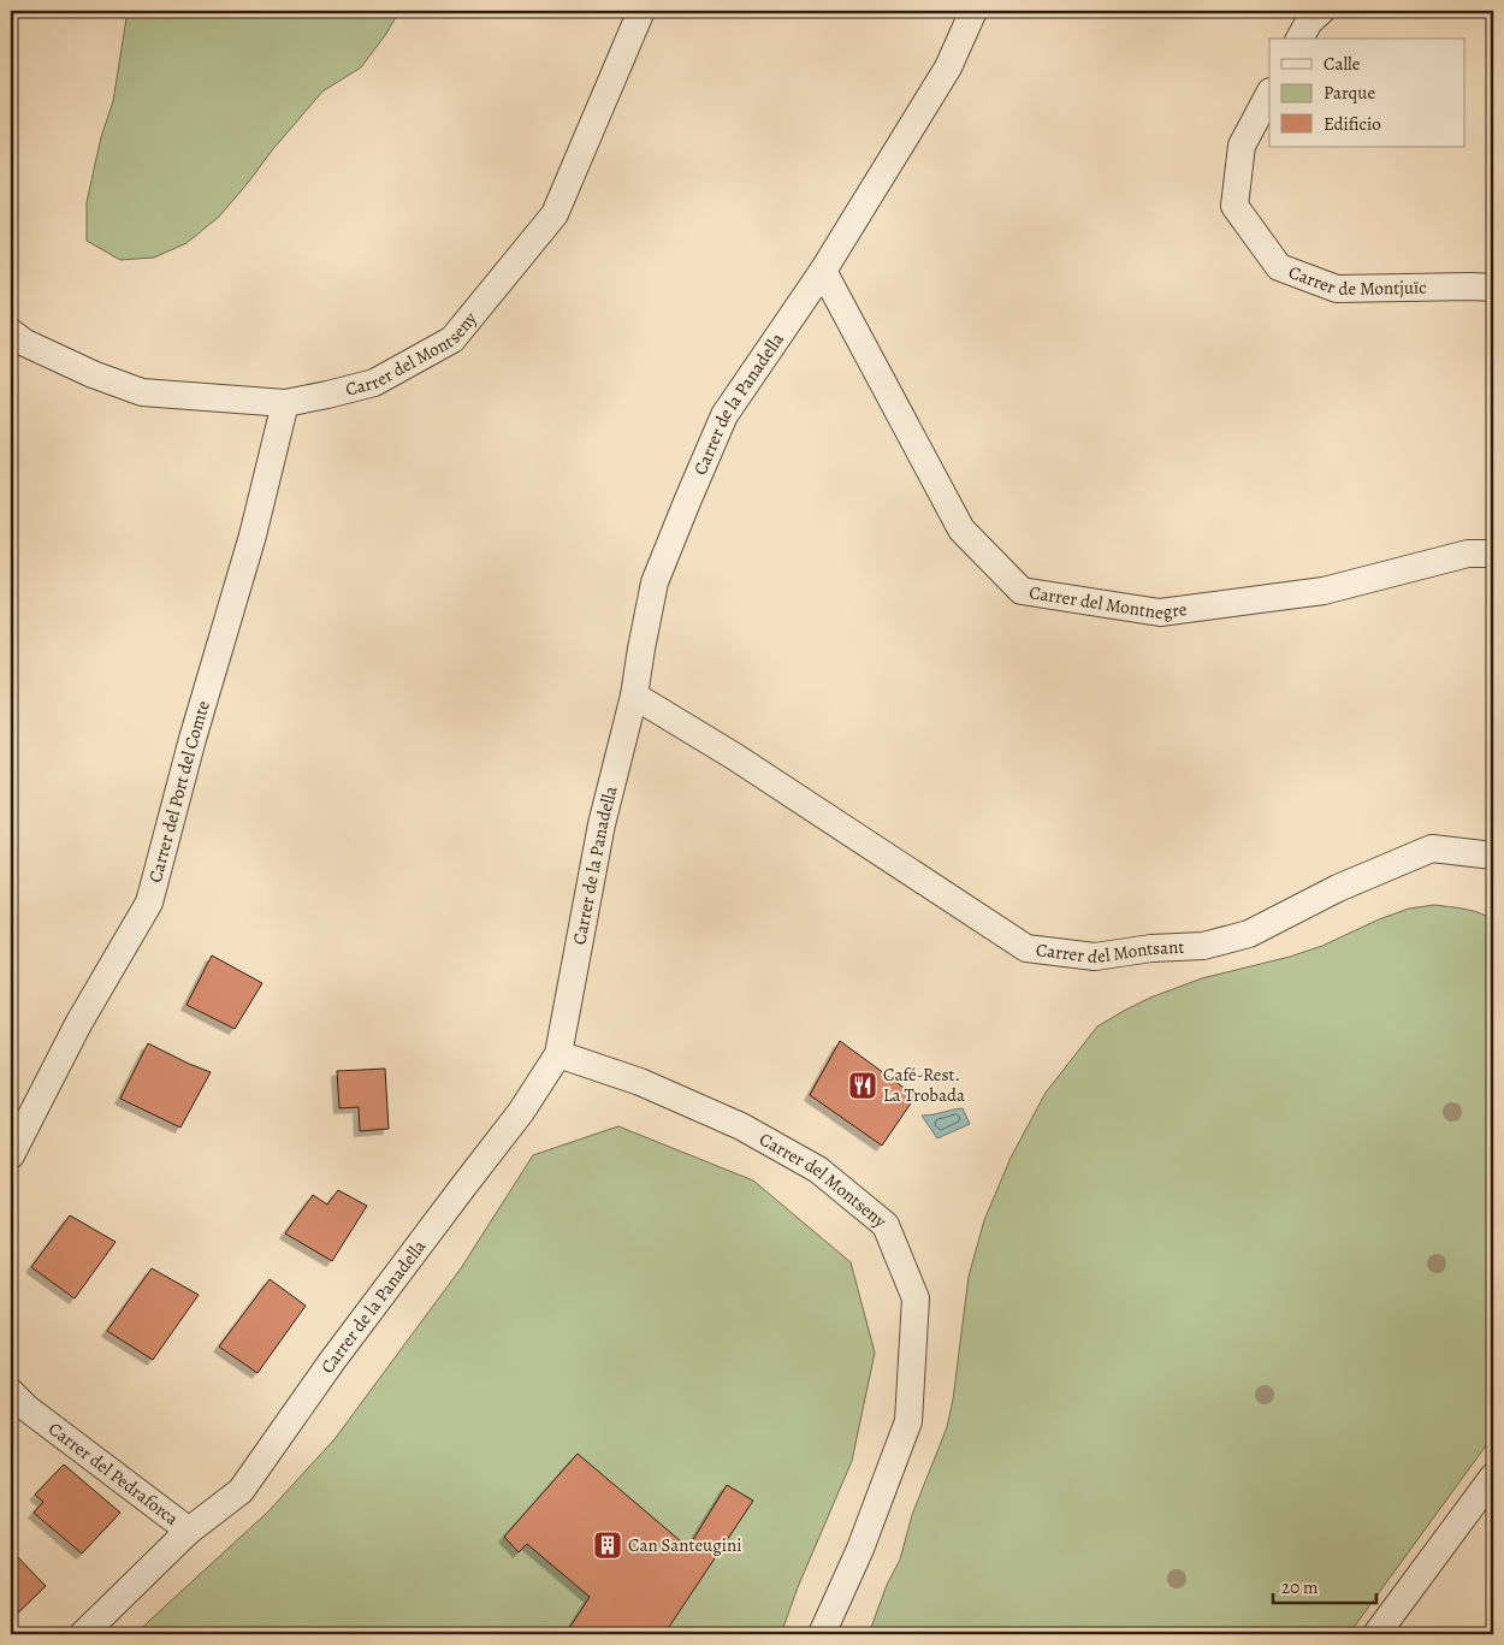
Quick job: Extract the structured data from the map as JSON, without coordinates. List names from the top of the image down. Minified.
{"streets":{"street":["Carrer de Montjuïc","Carrer del Montseny","Carrer de la Panadella","Carrer del Montnegre","Carrer del Port del Comte","Carrer del Montsant","Carrer del Pedraforca"]},"crossings":[["Carrer del Montseny","Carrer de la Panadella"],["Carrer del Montseny","Carrer del Port del Comte"],["Carrer de la Panadella","Carrer del Montnegre"],["Carrer de la Panadella","Carrer del Montsant"],["Carrer de la Panadella","Carrer del Pedraforca"]],"places":{"restaurant":["Café-Rest. La Trobada"],"building":["Can Santeugini"]},"legend":["Calle","Parque","Edificio"],"scale_bar":"20 m"}
